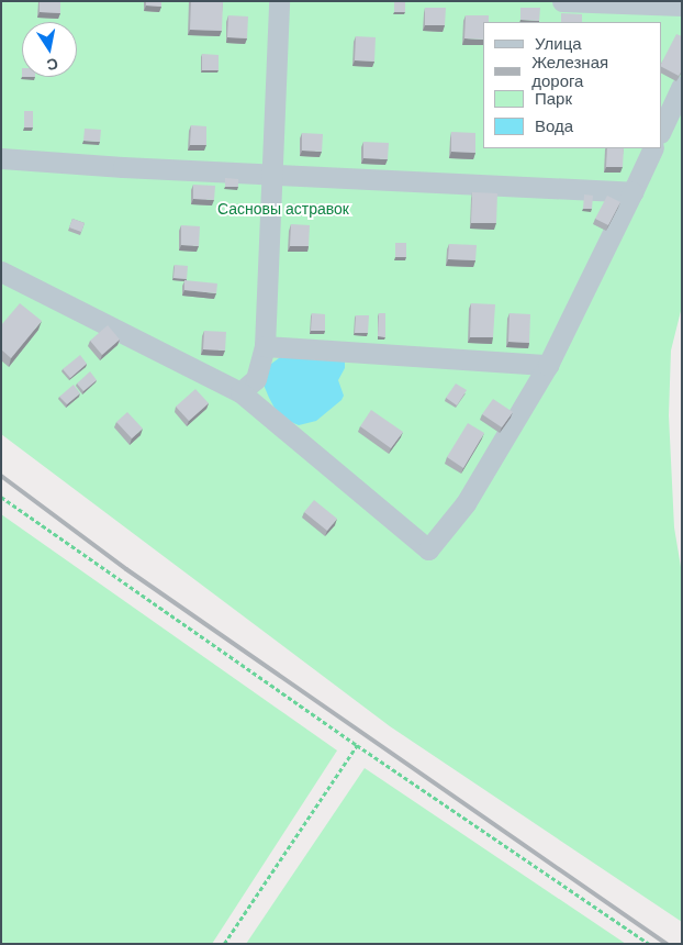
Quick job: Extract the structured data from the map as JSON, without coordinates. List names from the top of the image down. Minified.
{"parks":["Сасновы астравок"],"legend":["Улица","Железная дорога","Парк","Вода"],"north":"bottom"}
